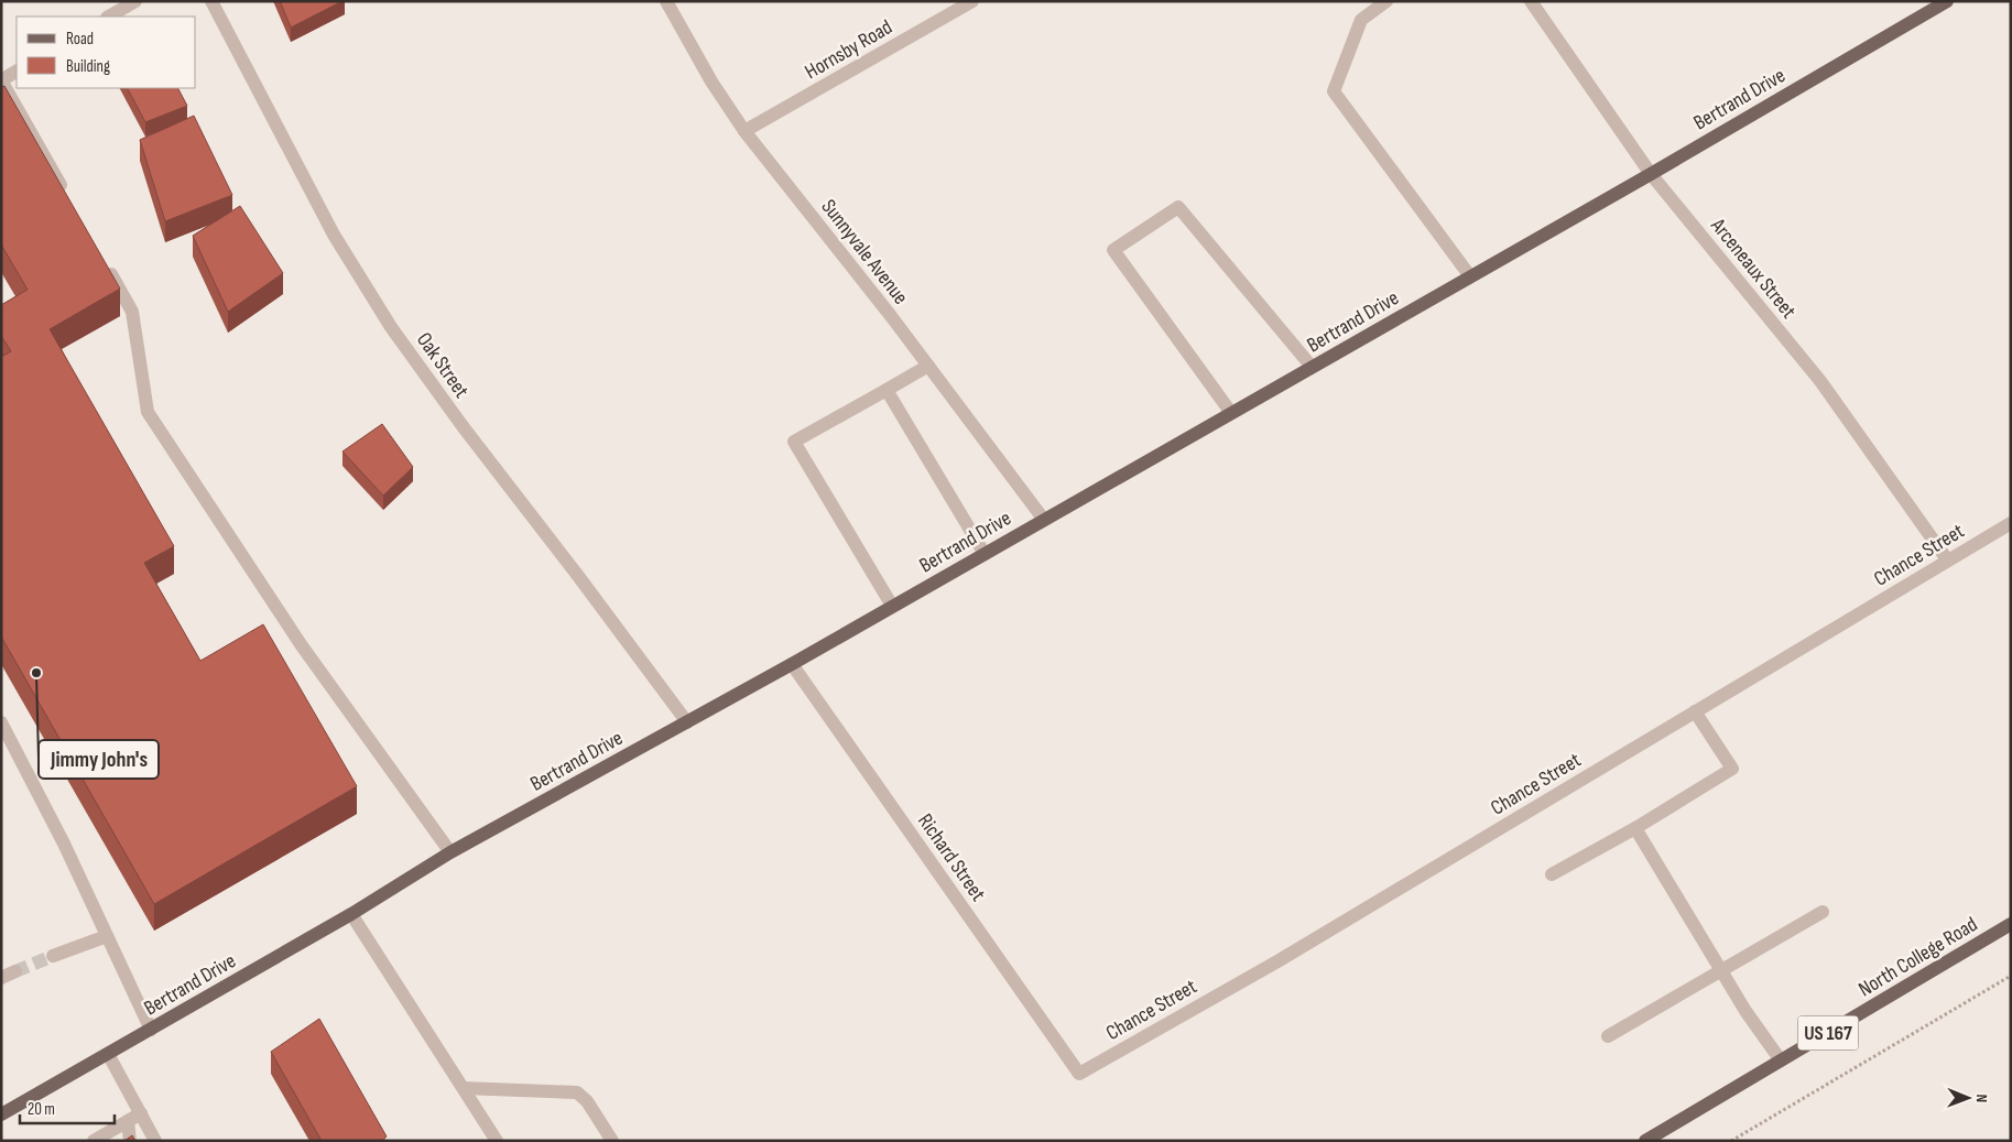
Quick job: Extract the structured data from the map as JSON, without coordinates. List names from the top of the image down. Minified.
{"streets":{"main road":["Bertrand Drive","North College Road","US 167"],"street":["Hornsby Road","Sunnyvale Avenue","Arceneaux Street","Oak Street","Chance Street","Richard Street"]},"crossings":[["Hornsby Road","Sunnyvale Avenue"],["Bertrand Drive","Sunnyvale Avenue"],["Bertrand Drive","Arceneaux Street"],["Bertrand Drive","Oak Street"],["Bertrand Drive","Richard Street"],["Arceneaux Street","Chance Street"],["Chance Street","Richard Street"]],"places":["Jimmy John's"],"legend":["Road","Building"],"scale_bar":"20 m","north":"right"}
